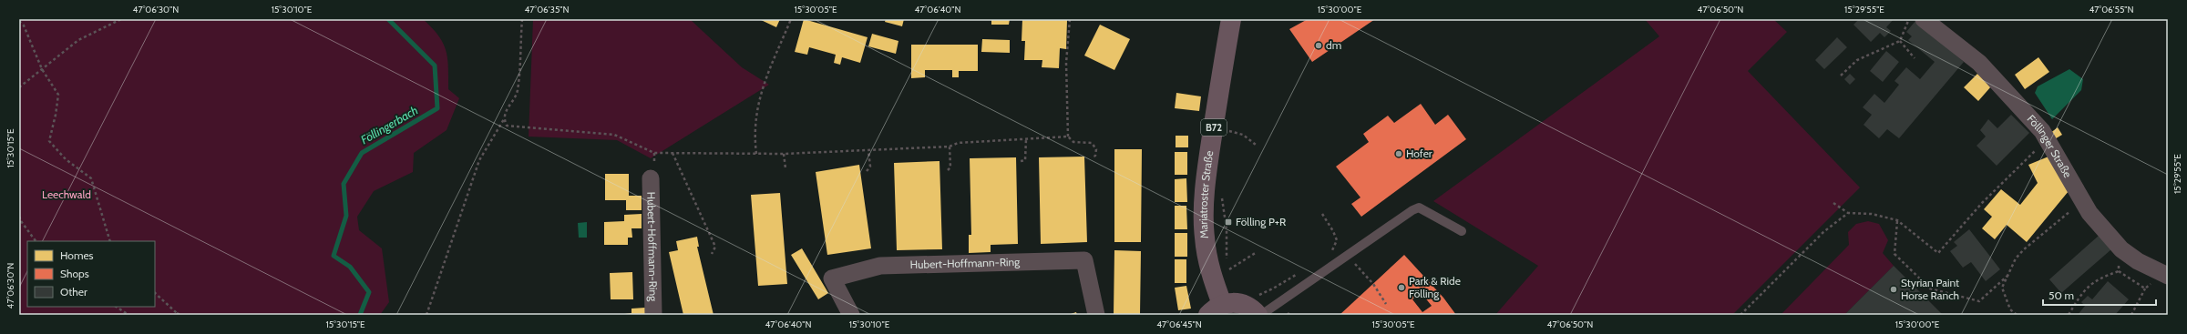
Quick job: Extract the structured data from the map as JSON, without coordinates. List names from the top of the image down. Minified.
{"streets":{"main road":["B72","Mariatroster Straße"],"street":["Föllinger Straße","Hubert-Hoffmann-Ring"]},"water":["Föllingerbach"],"parks":["Leechwald"],"places":{"other":["dm","Hofer","Park & Ride Fölling","Styrian Paint Horse Ranch"],"transit":["Fölling P+R"]},"legend":["Homes","Shops","Other"],"scale_bar":"50 m","coordinates":["47°06'30\"N","15°30'10\"E","47°06'35\"N","15°30'05\"E","47°06'40\"N","15°30'00\"E","47°06'50\"N","15°29'55\"E","47°06'55\"N","15°30'15\"E","47°06'45\"N"]}
